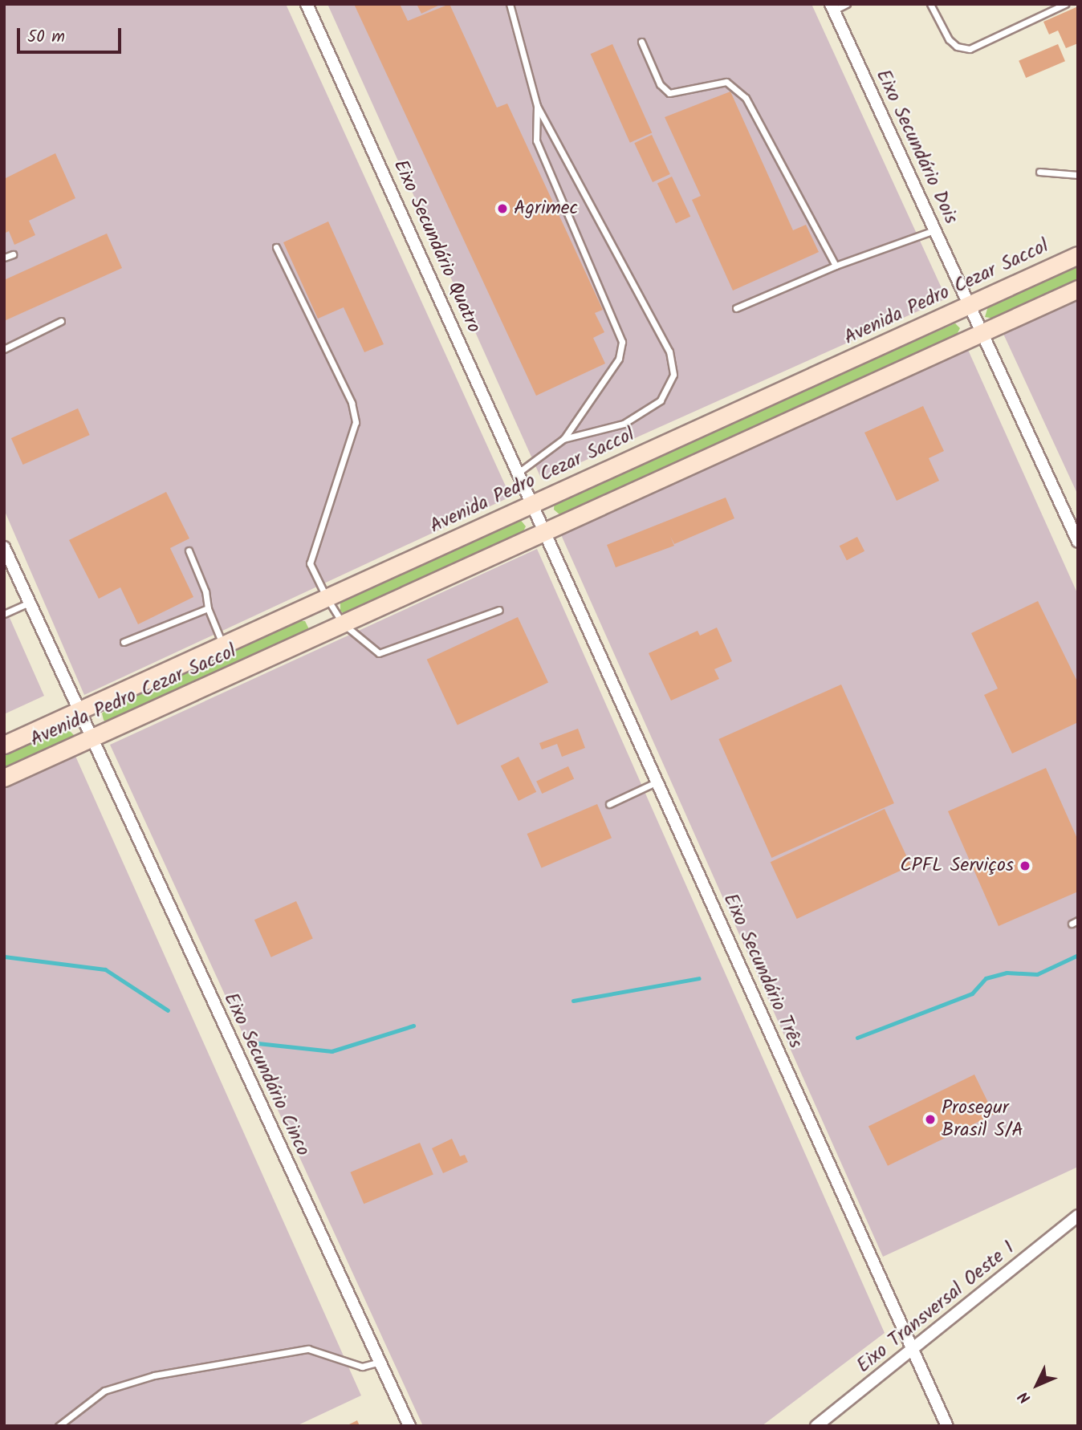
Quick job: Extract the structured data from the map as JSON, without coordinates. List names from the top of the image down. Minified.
{"streets":{"street":["Eixo Secundário Dois","Eixo Secundário Quatro","Avenida Pedro Cezar Saccol","Eixo Secundário Três","Eixo Secundário Cinco","Eixo Transversal Oeste 1"]},"crossings":[["Eixo Secundário Dois","Avenida Pedro Cezar Saccol"],["Eixo Secundário Quatro","Avenida Pedro Cezar Saccol"],["Eixo Secundário Quatro","Eixo Secundário Três"],["Avenida Pedro Cezar Saccol","Eixo Secundário Três"],["Avenida Pedro Cezar Saccol","Eixo Secundário Cinco"],["Eixo Secundário Três","Eixo Transversal Oeste 1"]],"places":["Agrimec","CPFL Serviços","Prosegur Brasil S/A"],"scale_bar":"50 m","north":"bottom left"}
